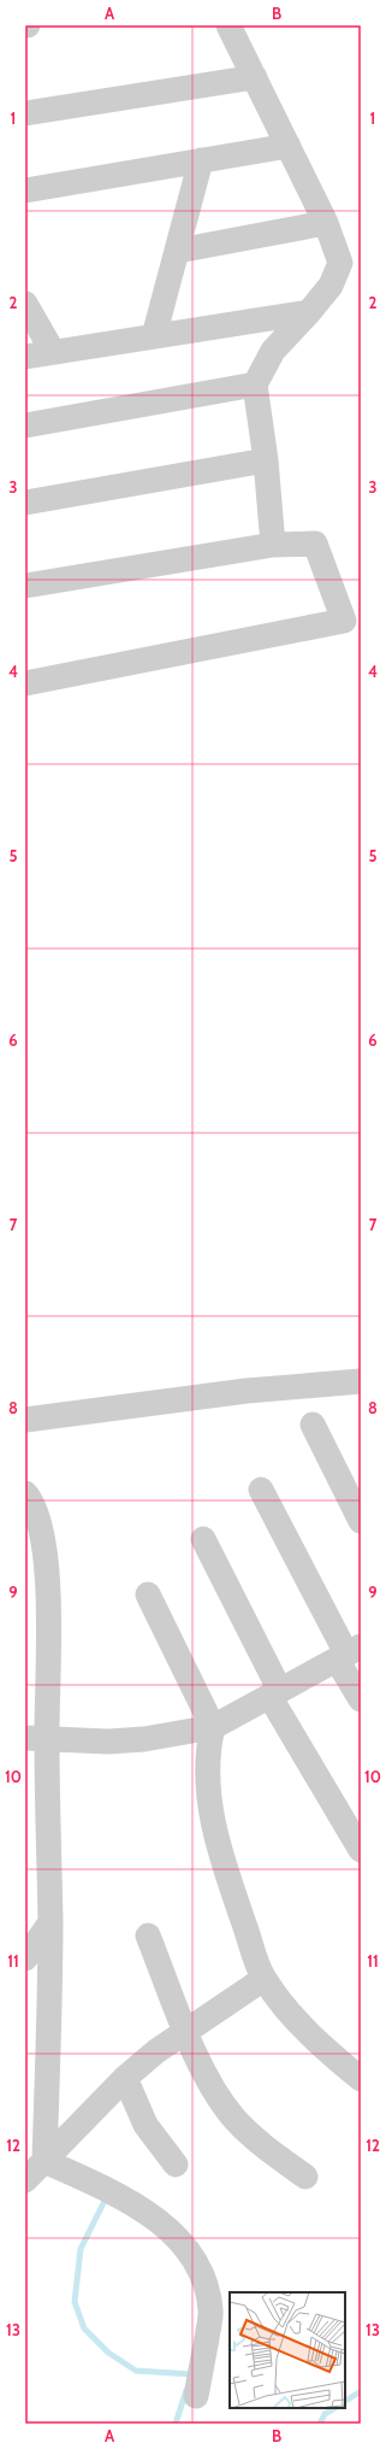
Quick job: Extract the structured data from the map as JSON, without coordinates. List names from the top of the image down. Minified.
{"grid":{"columns":["A","B"],"rows":["1","2","3","4","5","6","7","8","9","10","11","12","13"]}}
